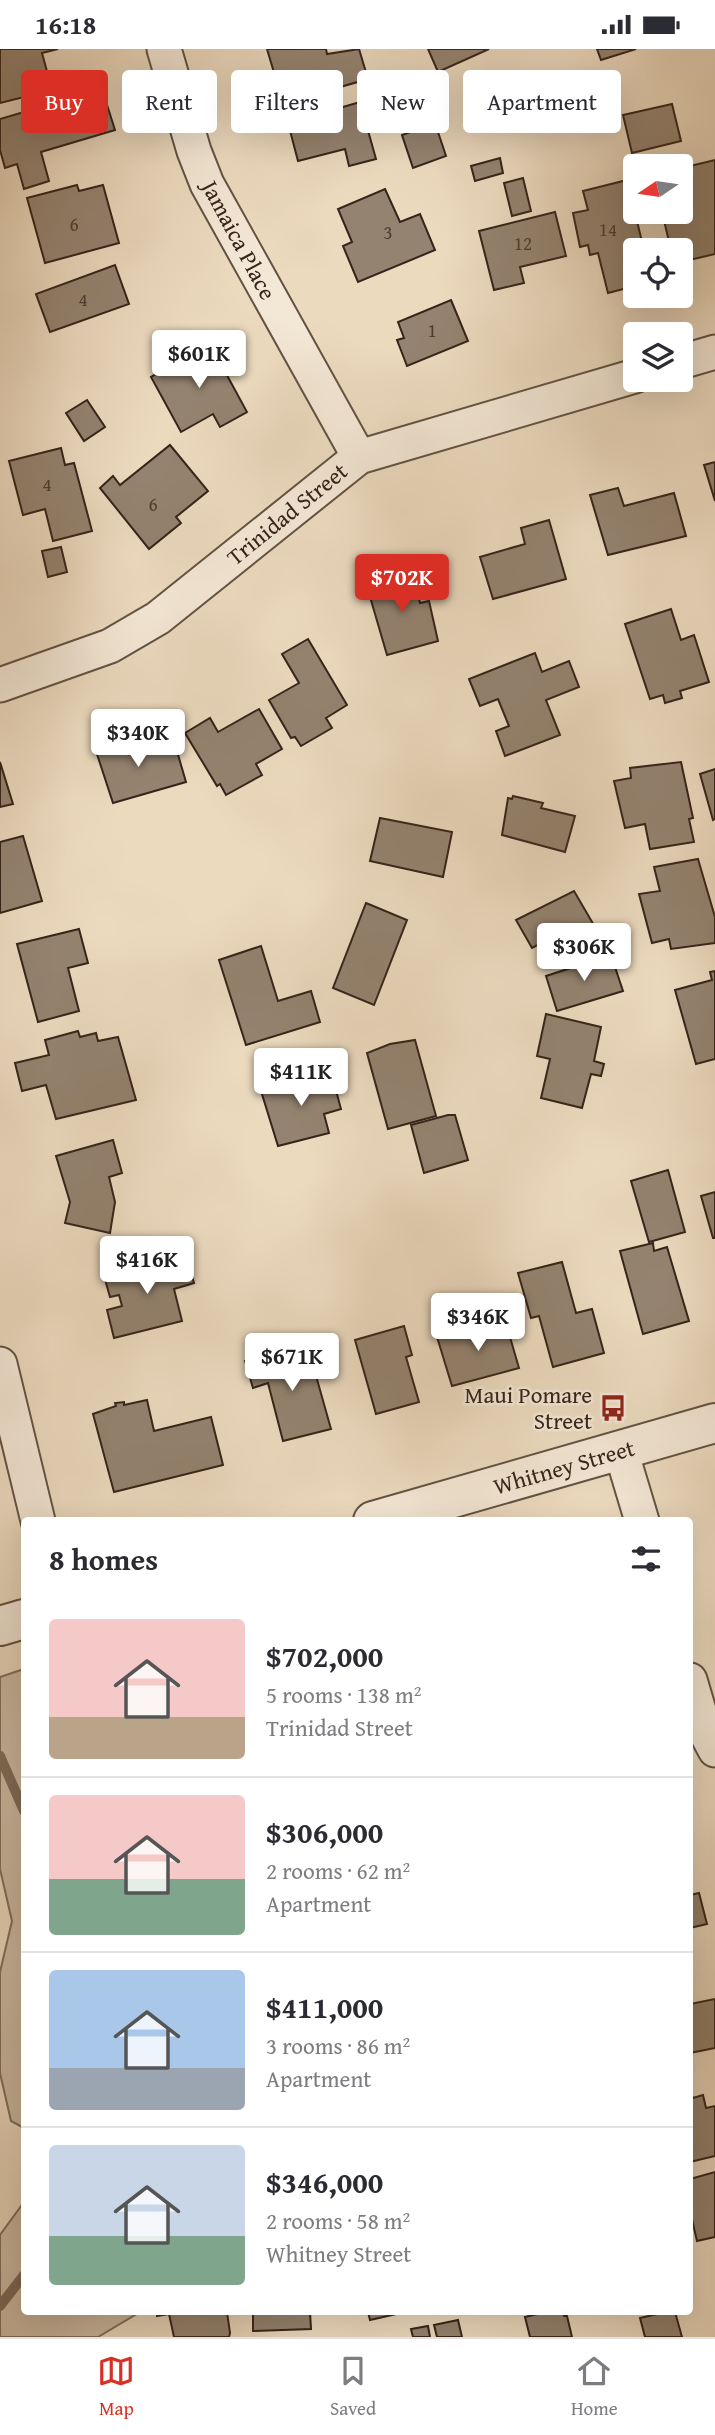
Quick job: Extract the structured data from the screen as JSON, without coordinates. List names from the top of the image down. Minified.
{"streets":{"street":["Jamaica Place","Trinidad Street","Whitney Street"]},"crossings":[["Jamaica Place","Trinidad Street"]],"places":{"bus stop":["Maui Pomare Street"]},"house_numbers":["6","14","3","12","4","1","4","6"],"north":"left","page":{"status":"16:18","chip":["Buy","Rent","Filters","New","Apartment"],"price":["$601K","$702K","$340K","$306K","$411K","$416K","$346K","$671K"],"heading":"8 homes","list":[{"name":"$702,000","note":"5 rooms · 138 m² · Trinidad Street"},{"name":"$306,000","note":"2 rooms · 62 m² · Apartment"},{"name":"$411,000","note":"3 rooms · 86 m² · Apartment"},{"name":"$346,000","note":"2 rooms · 58 m² · Whitney Street"}],"tabs":["Map","Saved","Home"]}}
